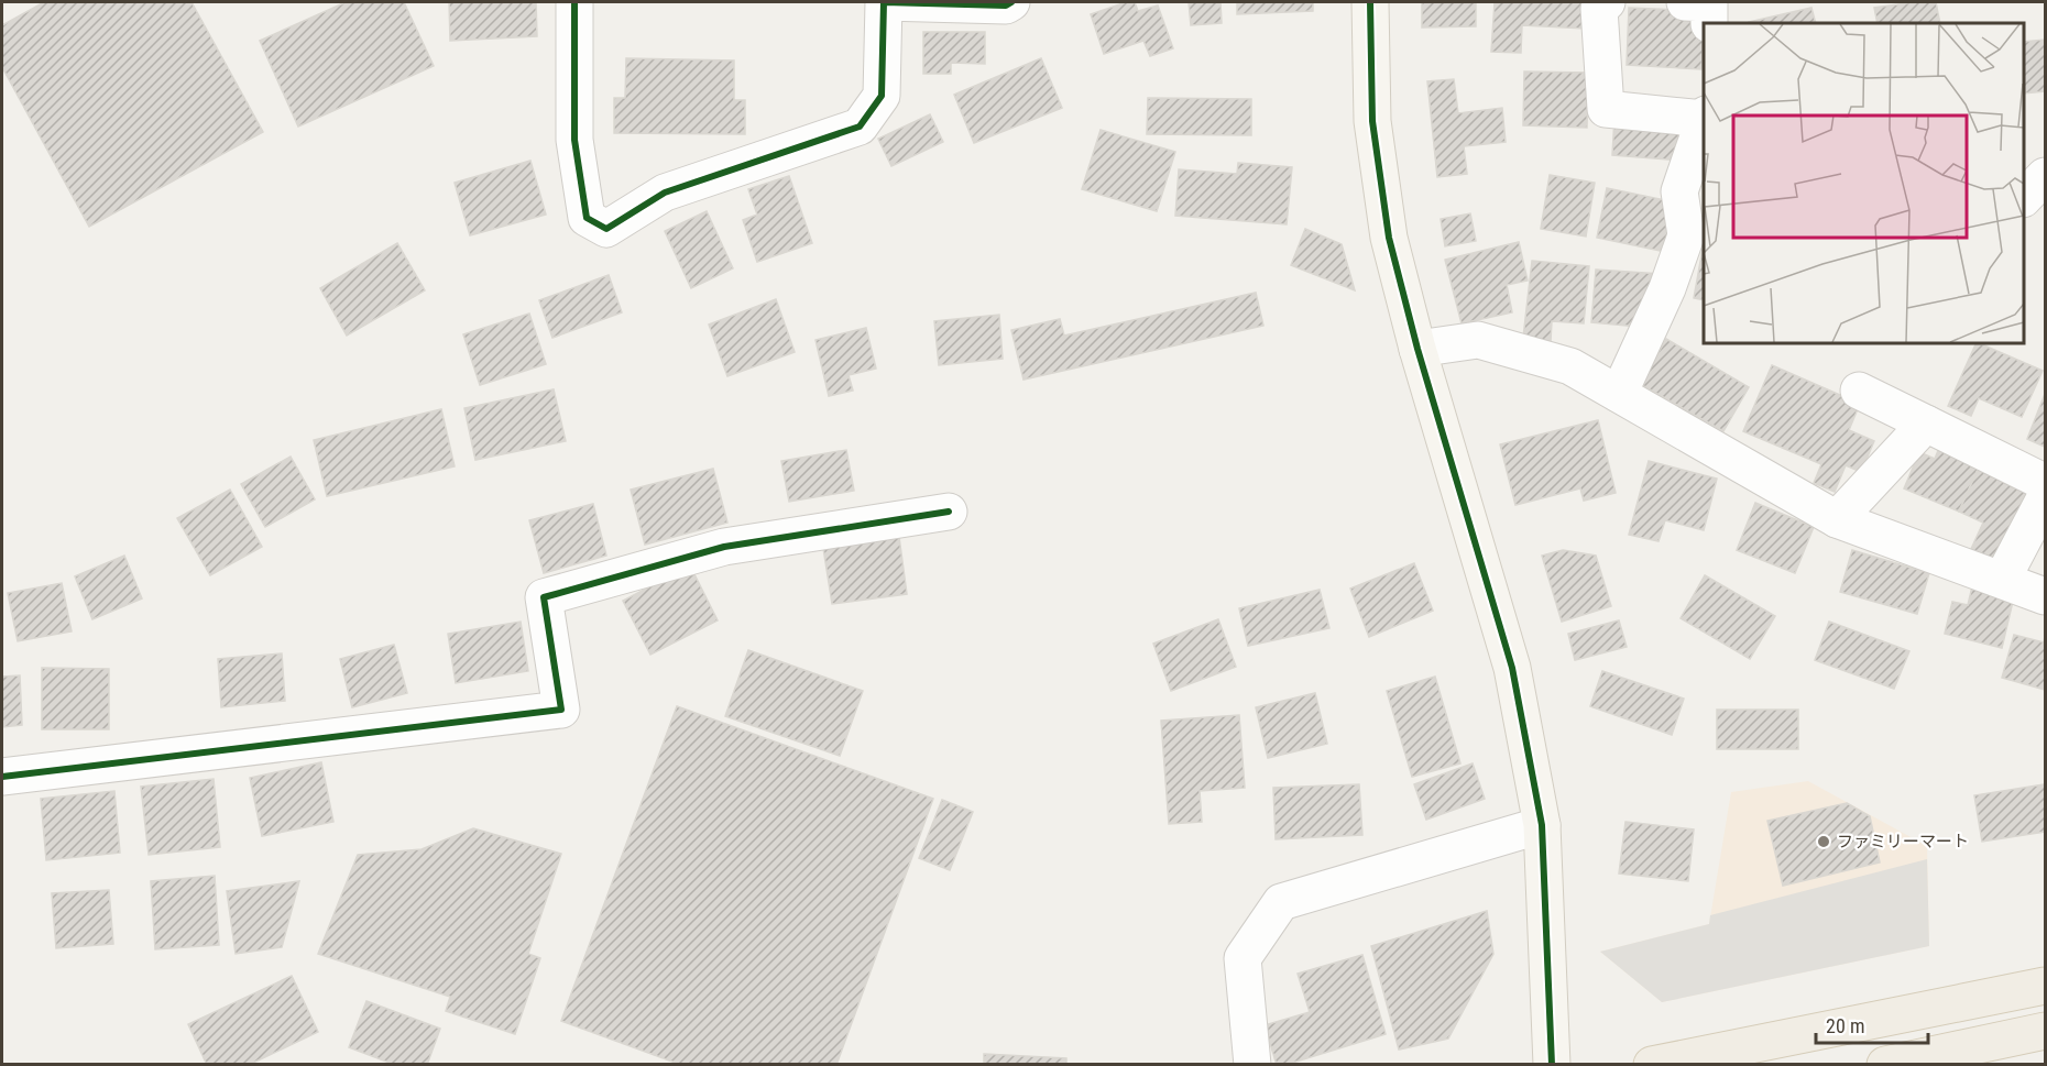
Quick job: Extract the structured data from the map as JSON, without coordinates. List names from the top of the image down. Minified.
{"places":["ファミリーマート"],"scale_bar":"20 m"}
